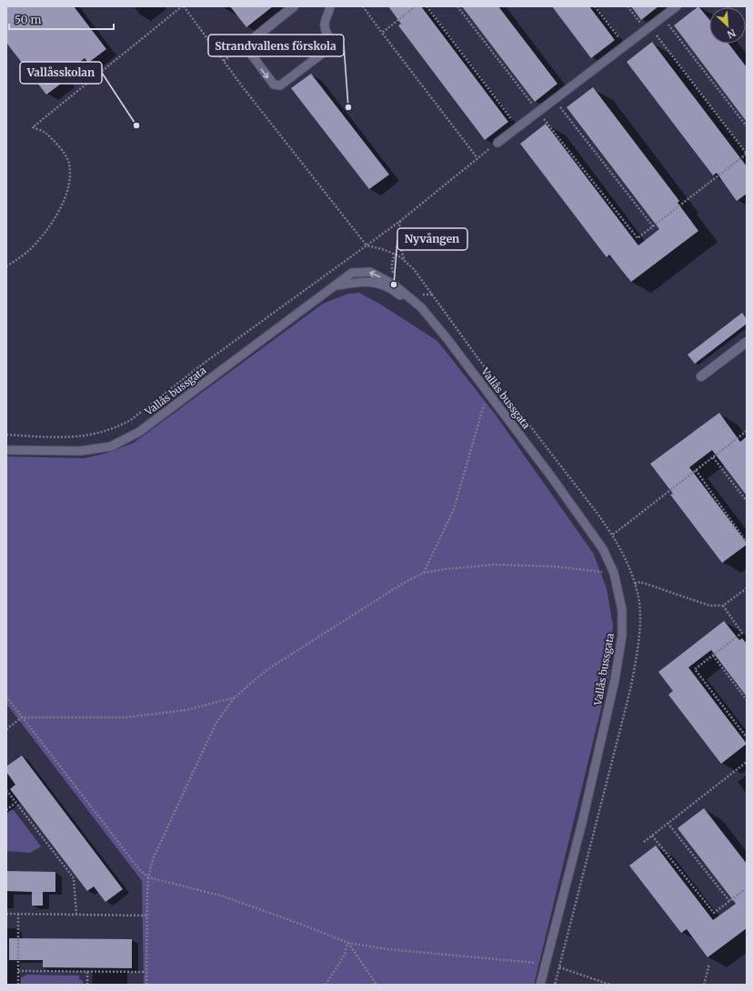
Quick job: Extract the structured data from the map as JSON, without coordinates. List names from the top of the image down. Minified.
{"streets":{"lane":["Vallås bussgata"]},"places":["Strandvallens förskola","Vallåsskolan","Nyvången"],"scale_bar":"50 m","north":"bottom right"}
